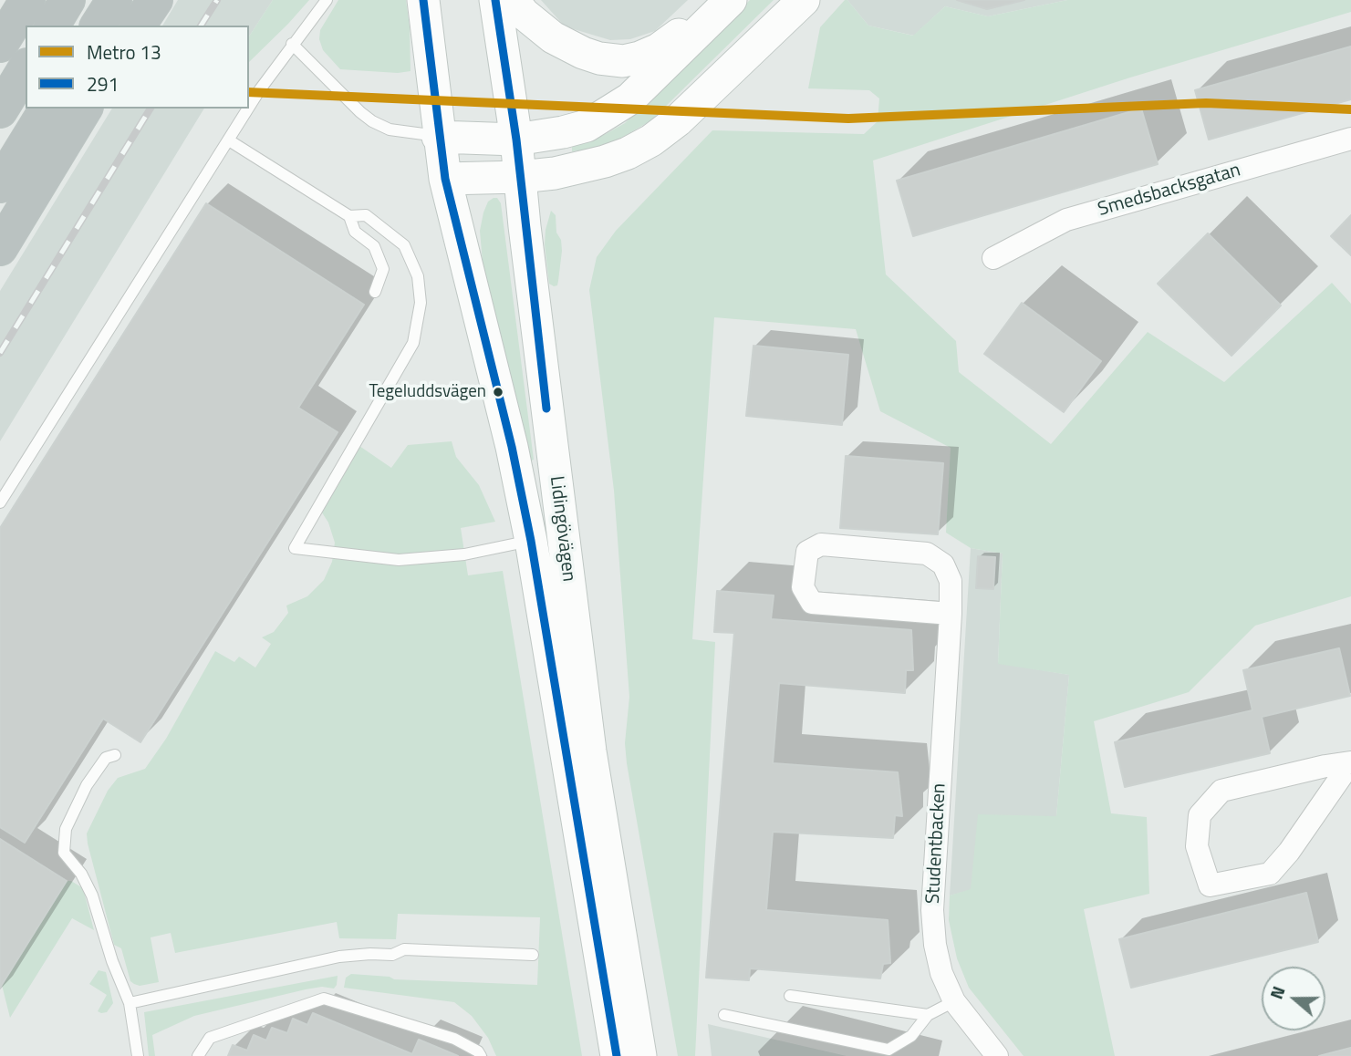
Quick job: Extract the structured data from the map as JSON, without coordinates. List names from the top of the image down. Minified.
{"streets":{"main road":["Lidingövägen"],"street":["Smedsbacksgatan","Studentbacken"]},"places":["Tegeluddsvägen"],"lines":["transit line 291","metro line 13"],"legend":["Metro 13","291"],"north":"left"}
